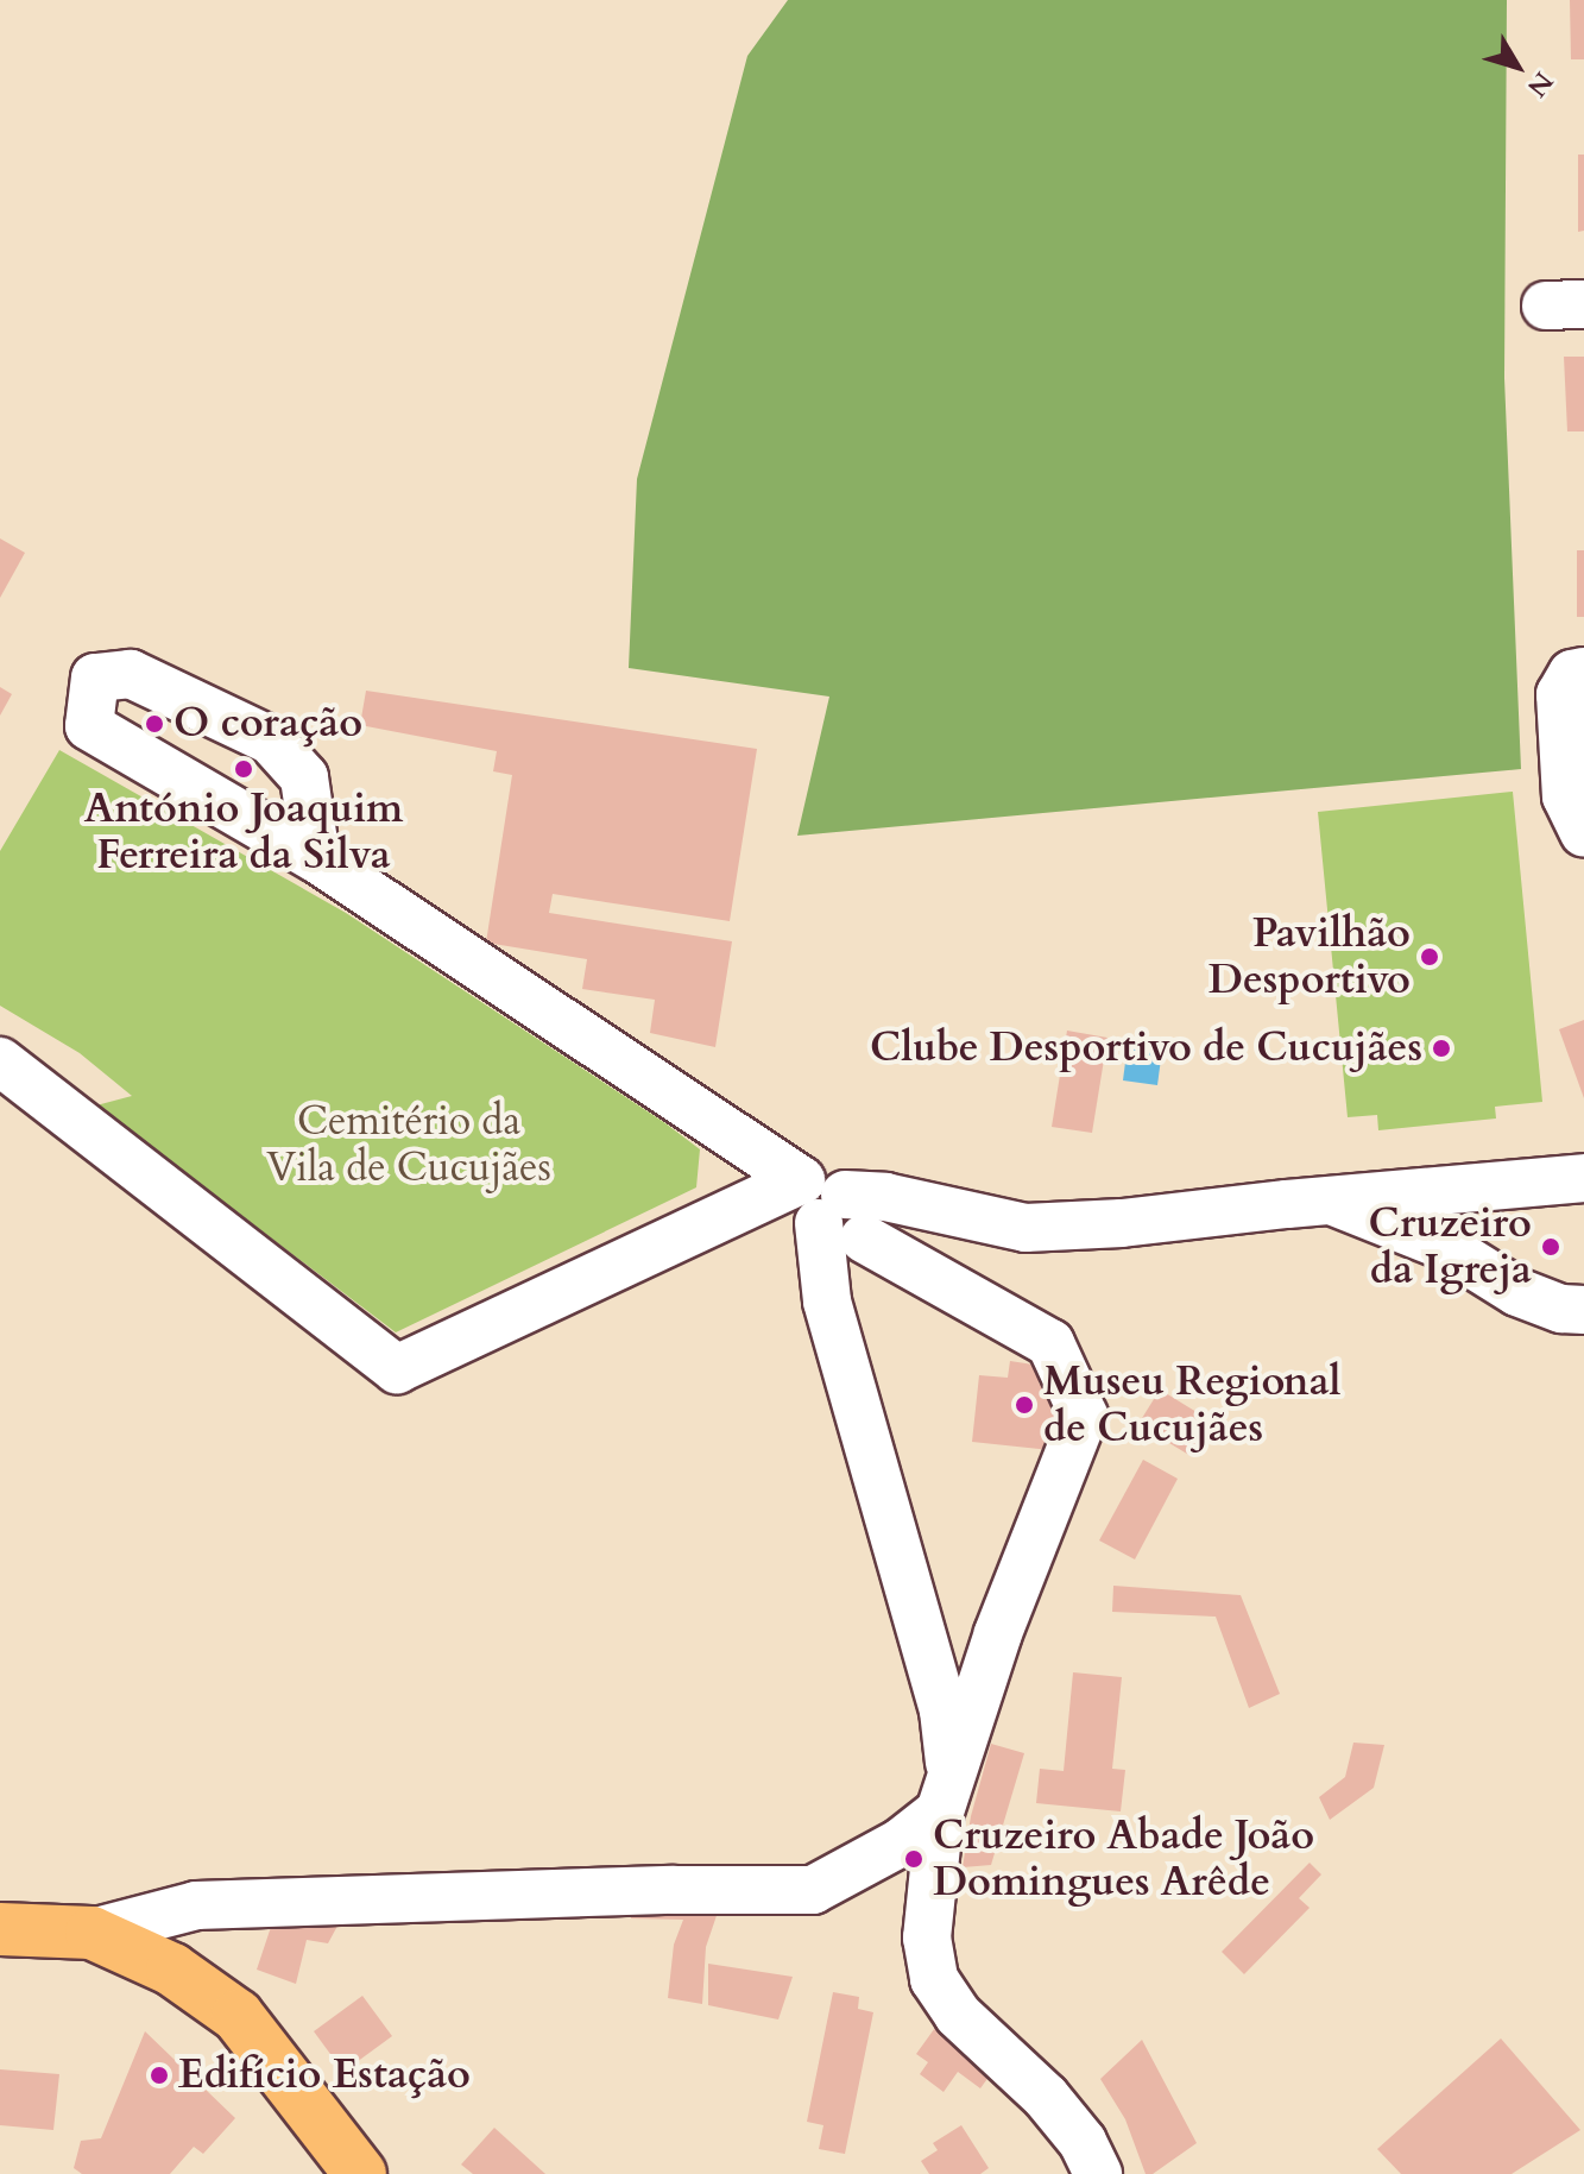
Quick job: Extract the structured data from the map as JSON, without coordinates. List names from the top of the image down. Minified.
{"parks":["Cemitério da Vila de Cucujães"],"places":["O coração","António Joaquim Ferreira da Silva","Pavilhão Desportivo","Clube Desportivo de Cucujães","Cruzeiro da Igreja","Museu Regional de Cucujães","Cruzeiro Abade João Domingues Arêde","Edifício Estação"],"north":"bottom right"}
